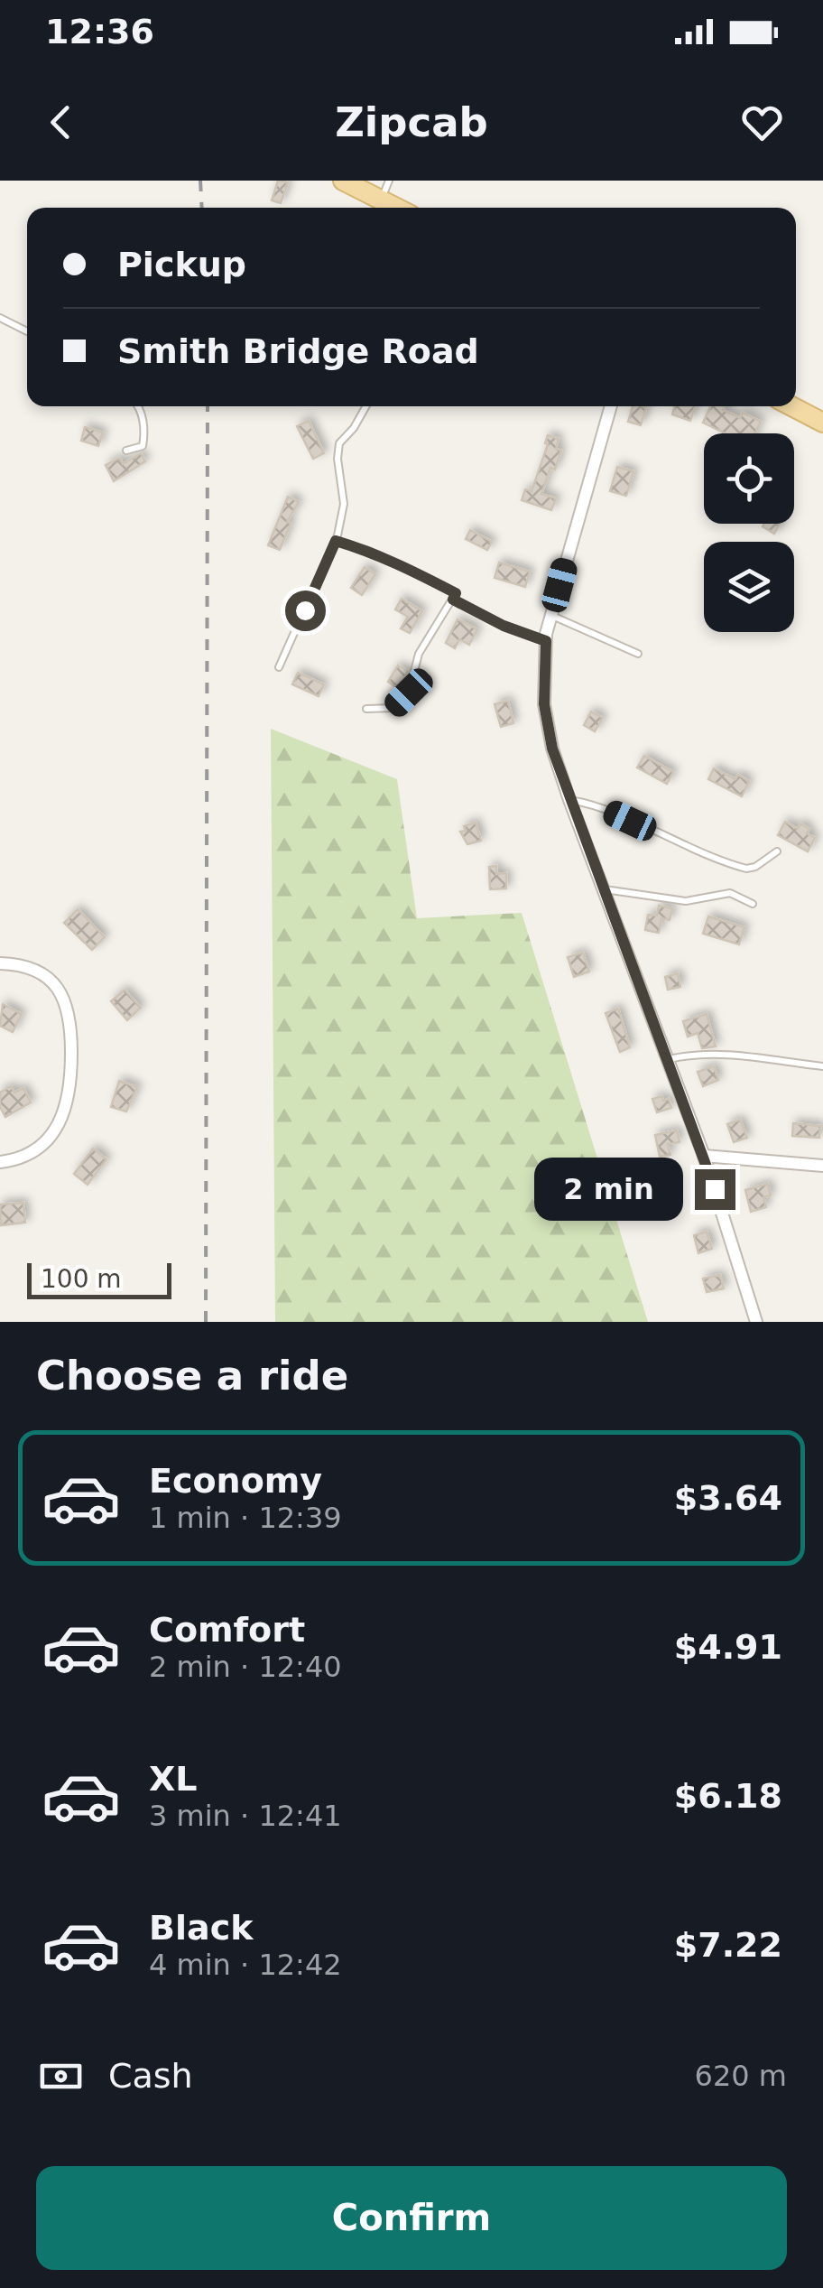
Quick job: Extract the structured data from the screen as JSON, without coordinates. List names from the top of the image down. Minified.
{"scale_bar":"100 m","page":{"status":"12:36","header":"Zipcab","banner":["Pickup","Smith Bridge Road"],"bubble":"2 min","scale":"100 m","heading":"Choose a ride","list":[{"name":"Economy","note":"1 min · 12:39","value":"$3.64"},{"name":"Comfort","note":"2 min · 12:40","value":"$4.91"},{"name":"XL","note":"3 min · 12:41","value":"$6.18"},{"name":"Black","note":"4 min · 12:42","value":"$7.22"}],"pay":["Cash","620 m"],"buttons":"Confirm"}}
